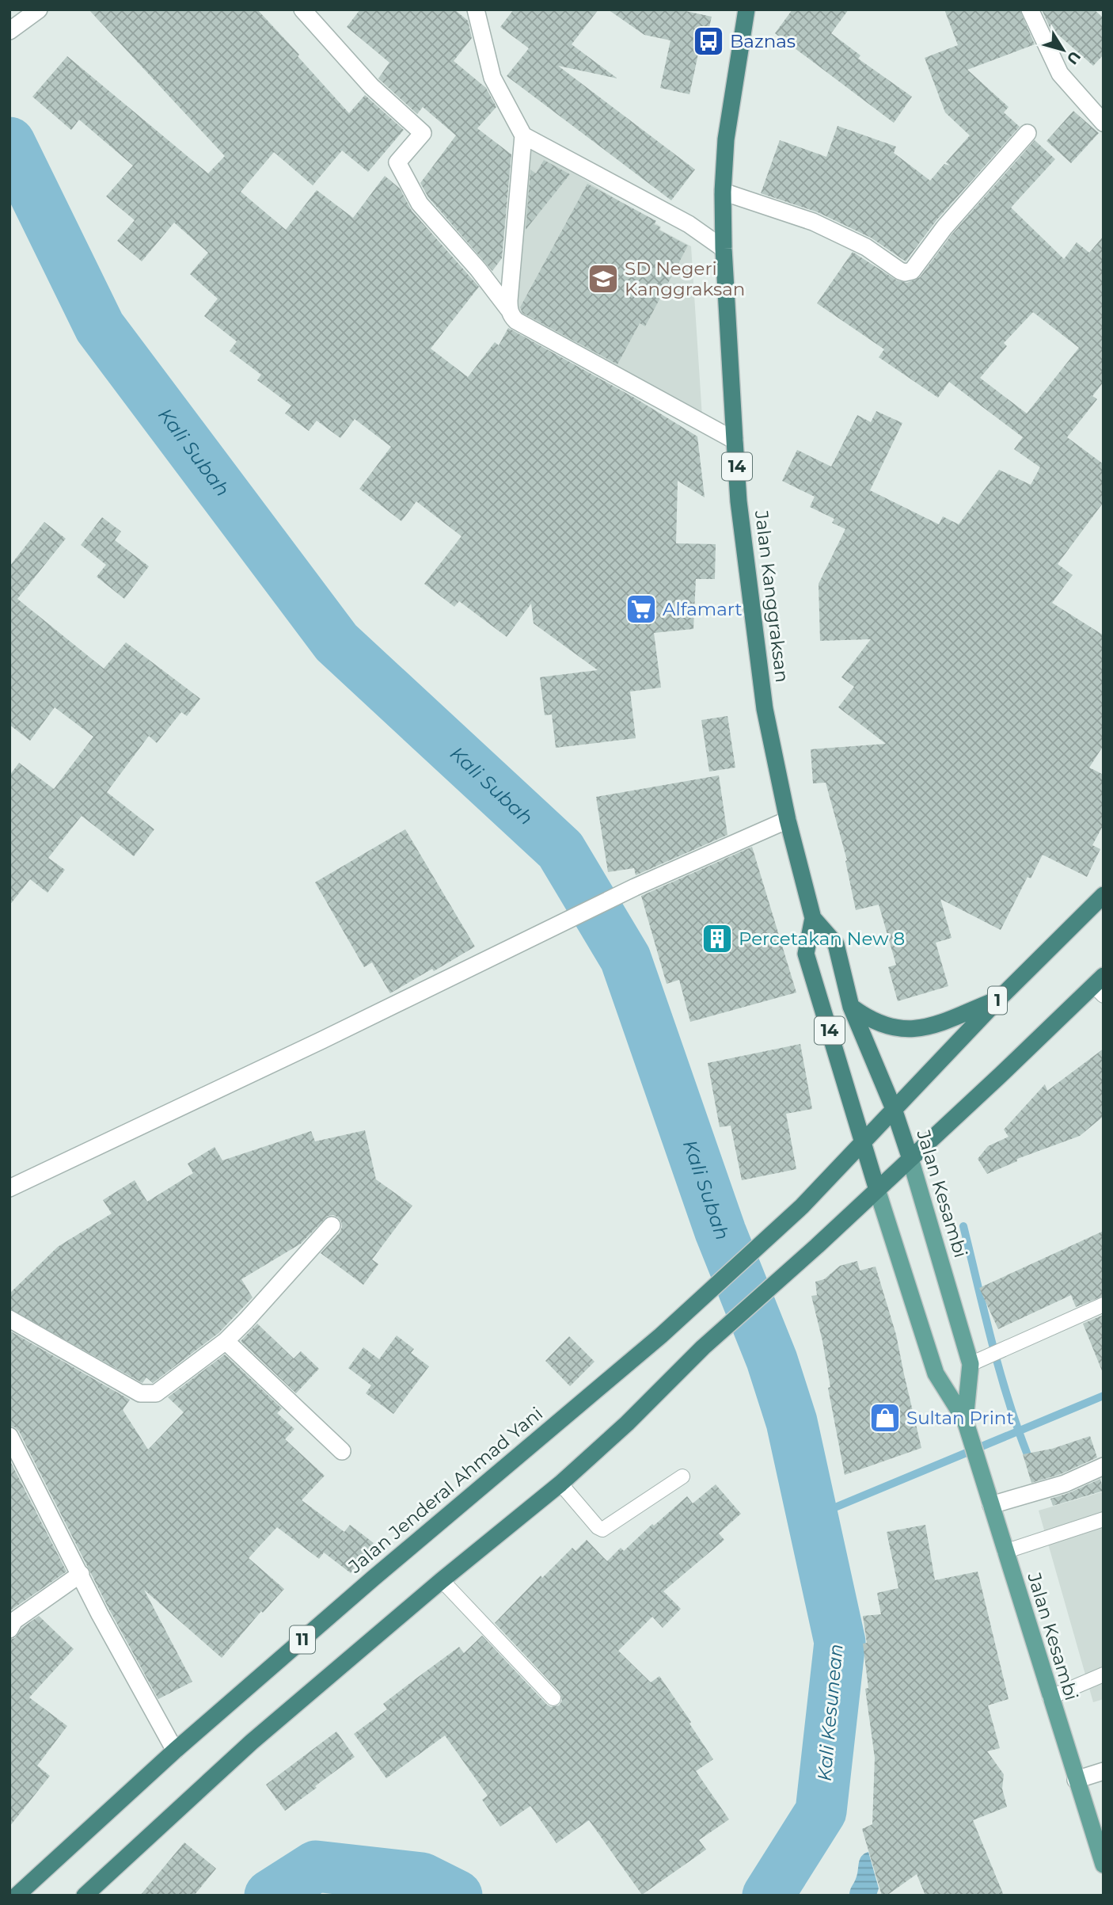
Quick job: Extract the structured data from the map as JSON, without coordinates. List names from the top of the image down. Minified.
{"streets":{"highway":["14","Jalan Kanggraksan","1","Jalan Kesambi","Jalan Jenderal Ahmad Yani","11"]},"crossings":[["Jalan Kanggraksan","1"],["Jalan Kanggraksan","Jalan Kesambi"],["Jalan Kanggraksan","Jalan Jenderal Ahmad Yani"],["1","Jalan Kesambi"],["1","Jalan Jenderal Ahmad Yani"],["Jalan Kesambi","Jalan Jenderal Ahmad Yani"],["Jalan Kesambi","11"]],"water":["Kali Subah","Kali Kesunean"],"places":{"bus stop":["Baznas"],"school or university":["SD Negeri Kanggraksan"],"supermarket":["Alfamart"],"building":["Percetakan New 8"],"shop":["Sultan Print"]},"north":"bottom right"}
